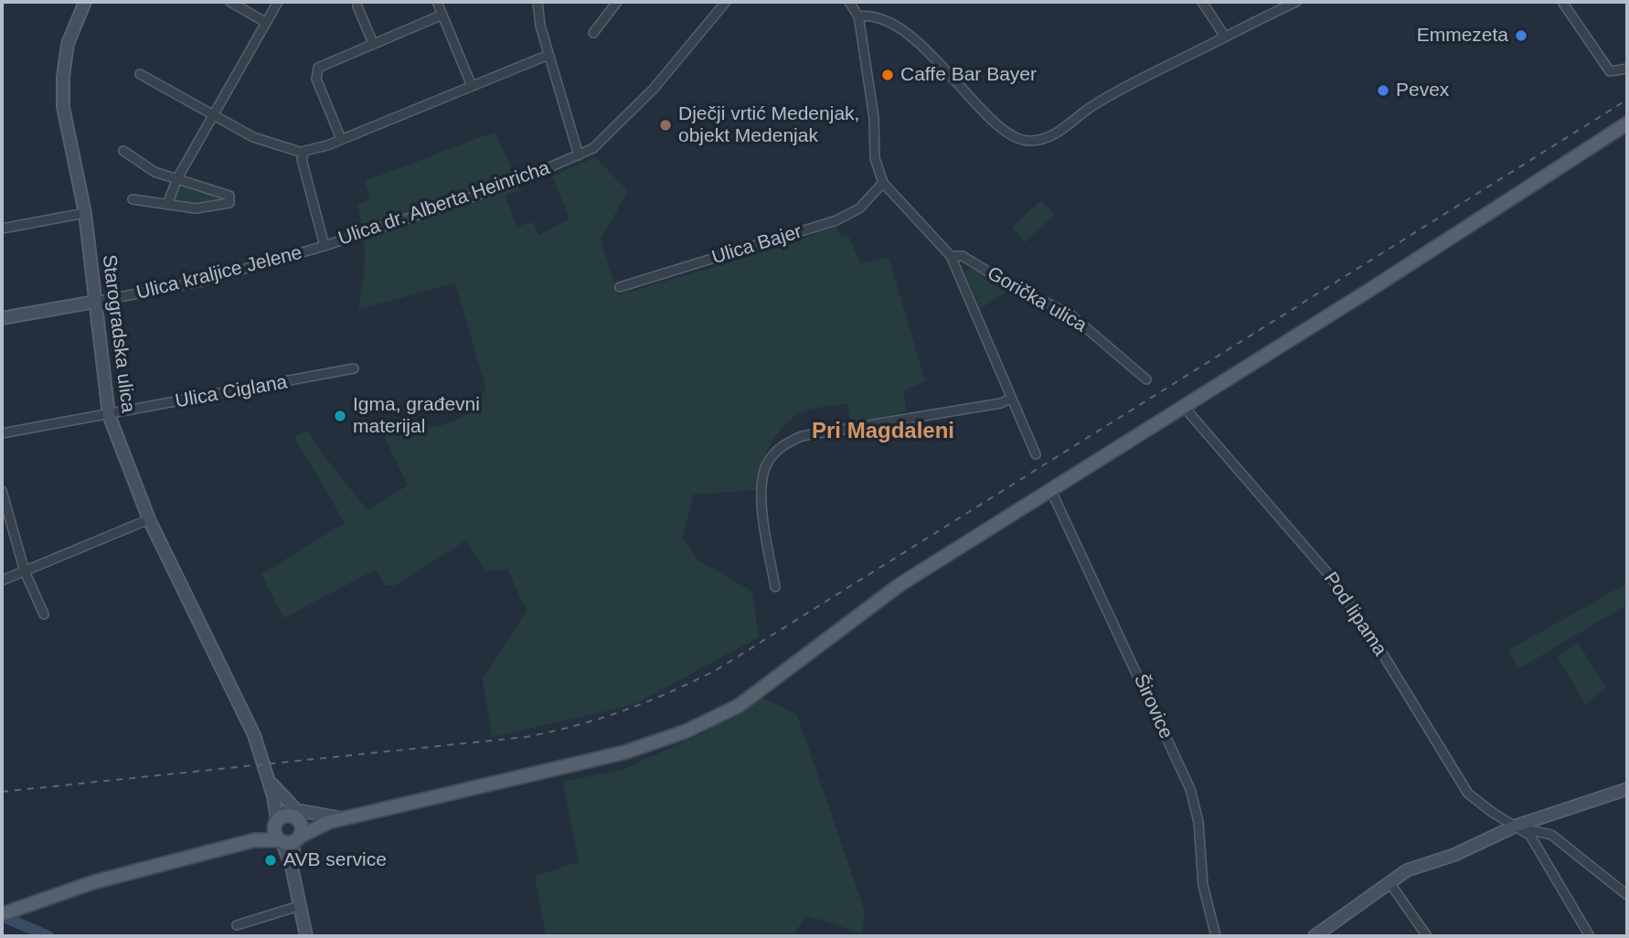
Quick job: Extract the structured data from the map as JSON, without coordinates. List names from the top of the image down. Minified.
{"streets":{"main road":["Starogradska ulica"],"street":["Ulica dr. Alberta Heinricha","Ulica Bajer","Ulica kraljice Jelene","Gorička ulica","Ulica Ciglana","Pod lipama","Širovice"]},"crossings":[["Ulica dr. Alberta Heinricha","Ulica kraljice Jelene"],["Ulica Bajer","Gorička ulica"],["Ulica kraljice Jelene","Starogradska ulica"],["Starogradska ulica","Ulica Ciglana"]],"districts":["Pri Magdaleni"],"places":["Emmezeta","Caffe Bar Bayer","Pevex","Dječji vrtić Medenjak, objekt Medenjak","Igma, građevni materijal","AVB service"]}
